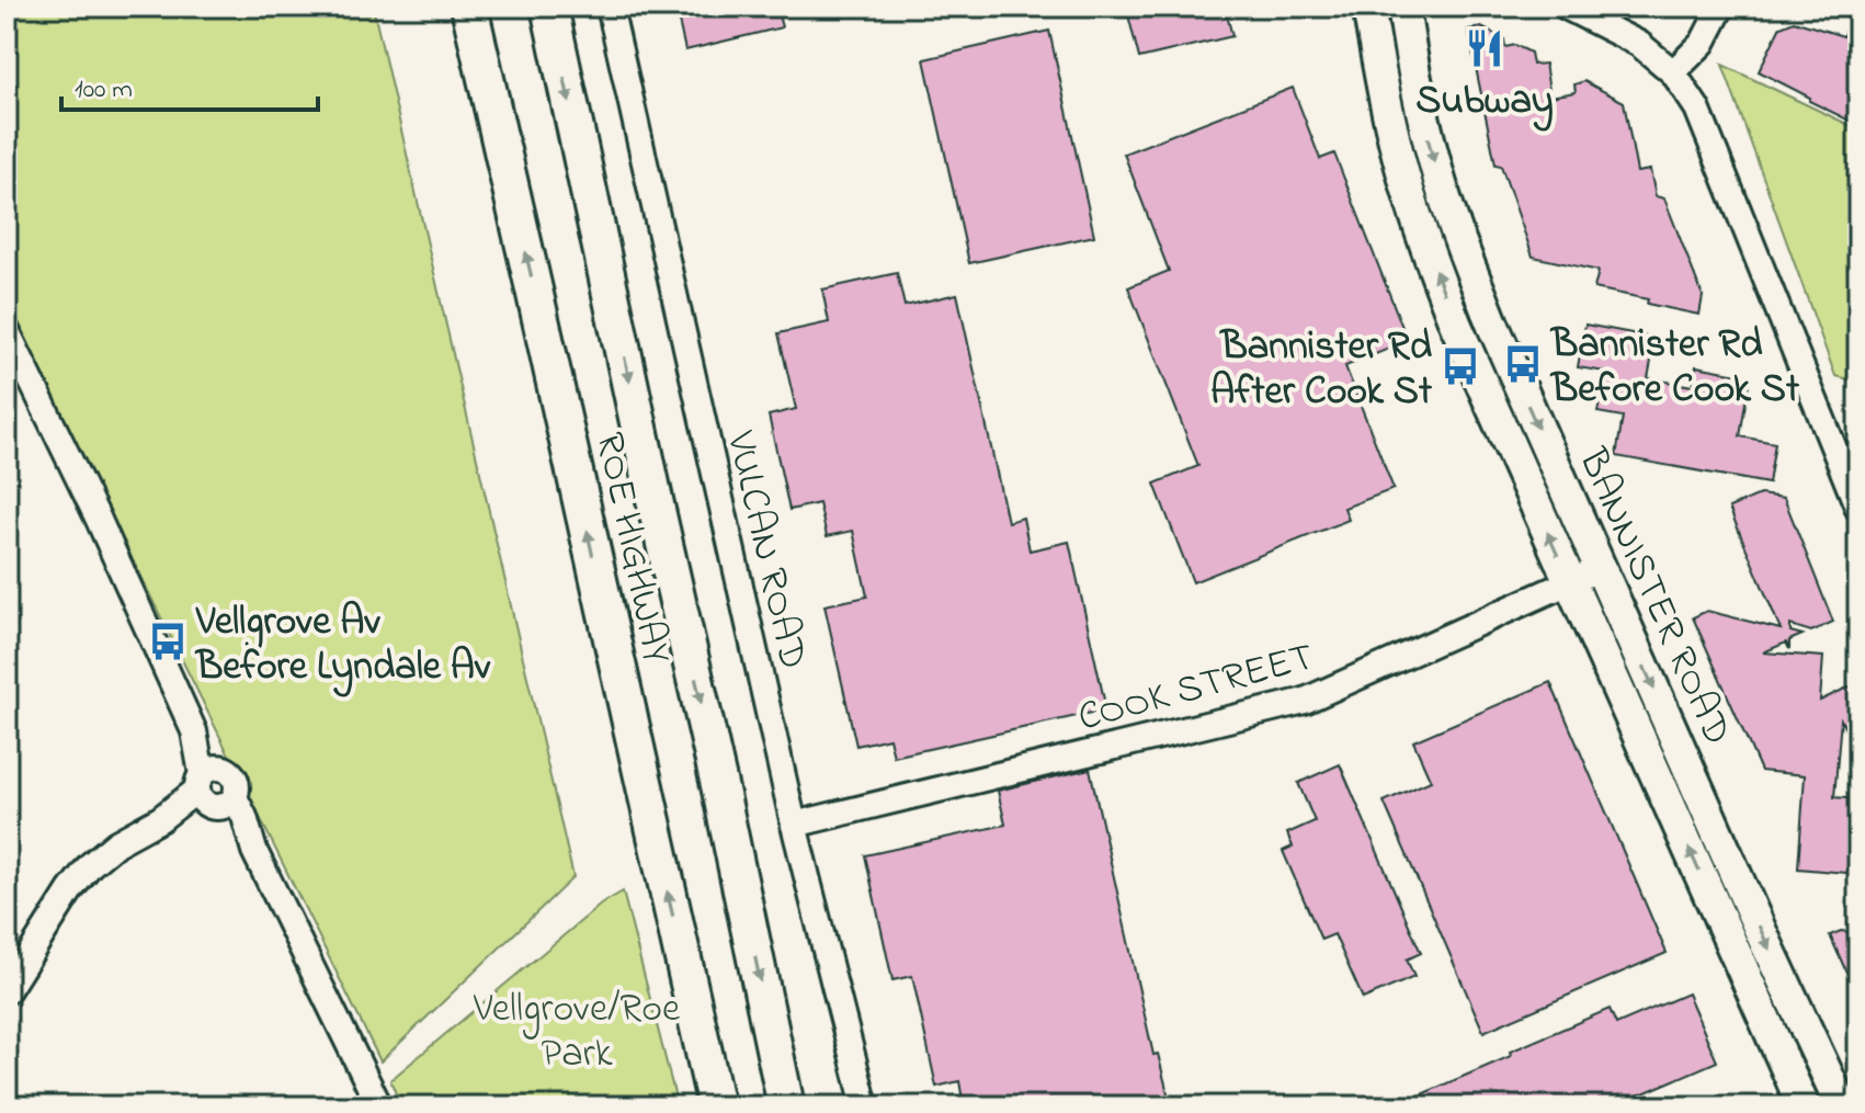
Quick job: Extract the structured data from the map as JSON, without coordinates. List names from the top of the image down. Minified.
{"streets":{"highway":["ROE HIGHWAY"],"main road":["BANNISTER ROAD"],"street":["VULCAN ROAD","COOK STREET"]},"crossings":[["VULCAN ROAD","COOK STREET"],["BANNISTER ROAD","COOK STREET"]],"parks":["Vellgrove/Roe Park"],"places":{"restaurant":["Subway"],"bus stop":["Bannister Rd Before Cook St","Bannister Rd After Cook St","Vellgrove Av Before Lyndale Av"]},"scale_bar":"100 m"}
